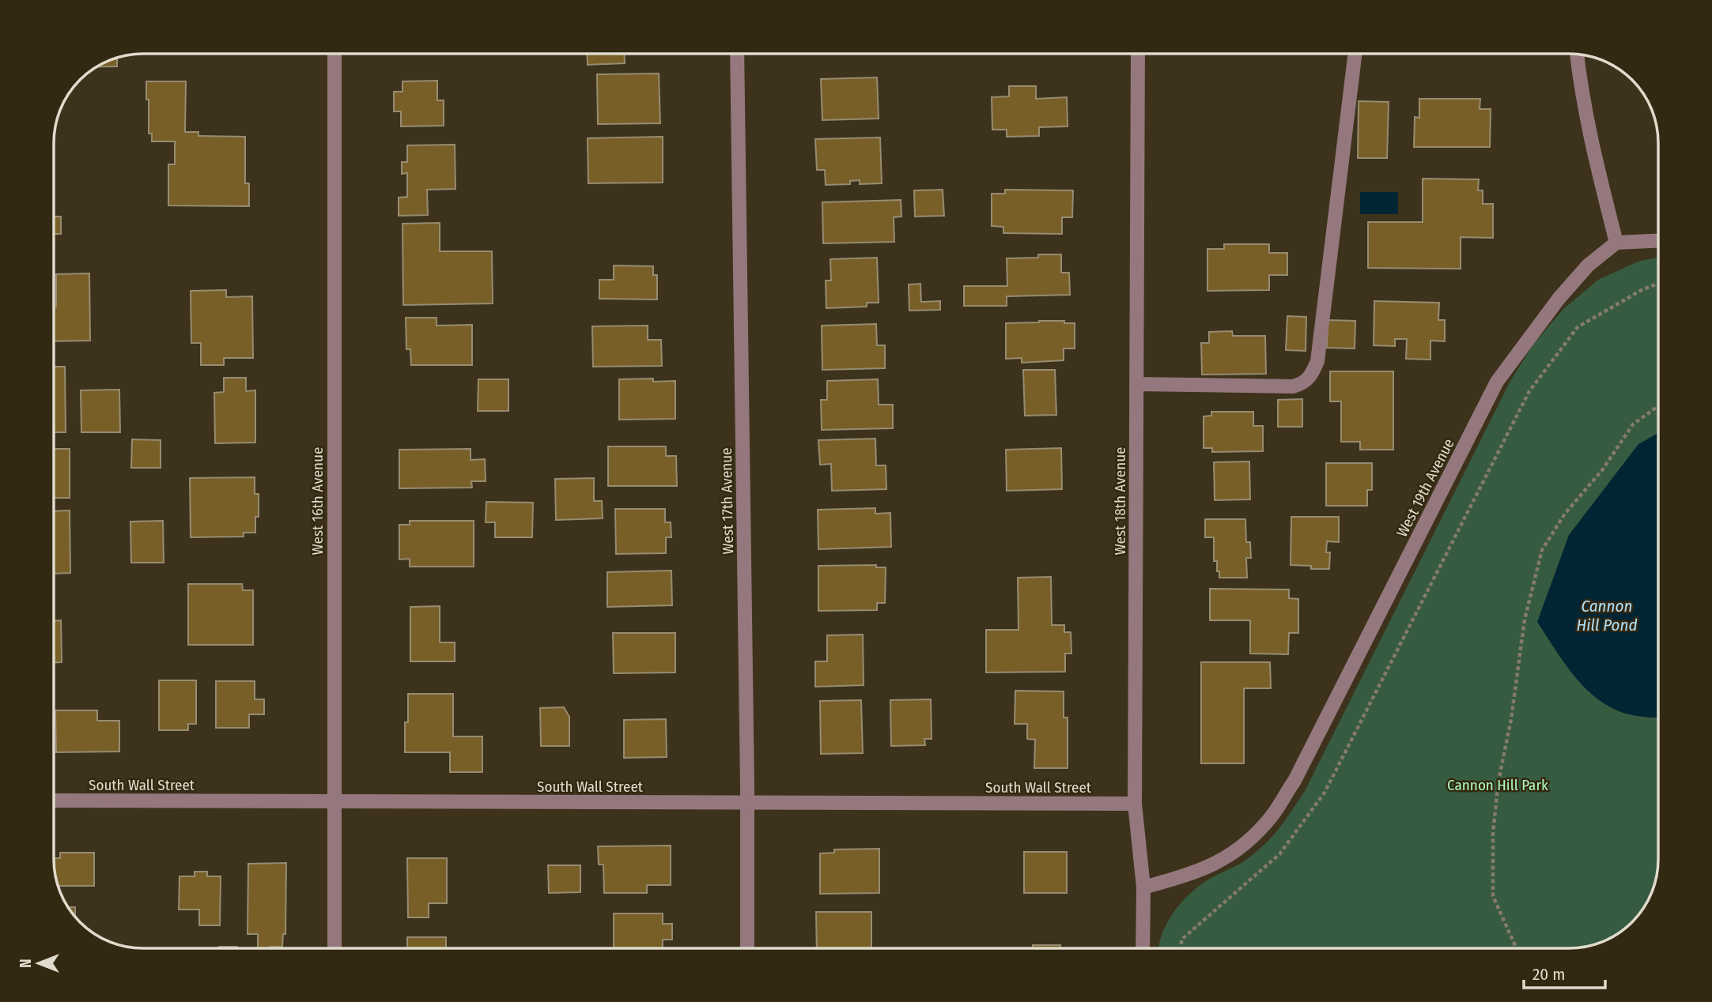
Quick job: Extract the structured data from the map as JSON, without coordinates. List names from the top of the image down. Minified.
{"streets":{"street":["West 19th Avenue","West 16th Avenue","West 17th Avenue","West 18th Avenue","South Wall Street"]},"crossings":[["West 19th Avenue","West 18th Avenue"],["West 16th Avenue","South Wall Street"],["West 17th Avenue","South Wall Street"],["West 18th Avenue","South Wall Street"]],"water":["Cannon Hill Pond"],"parks":["Cannon Hill Park"],"scale_bar":"20 m","north":"left"}
